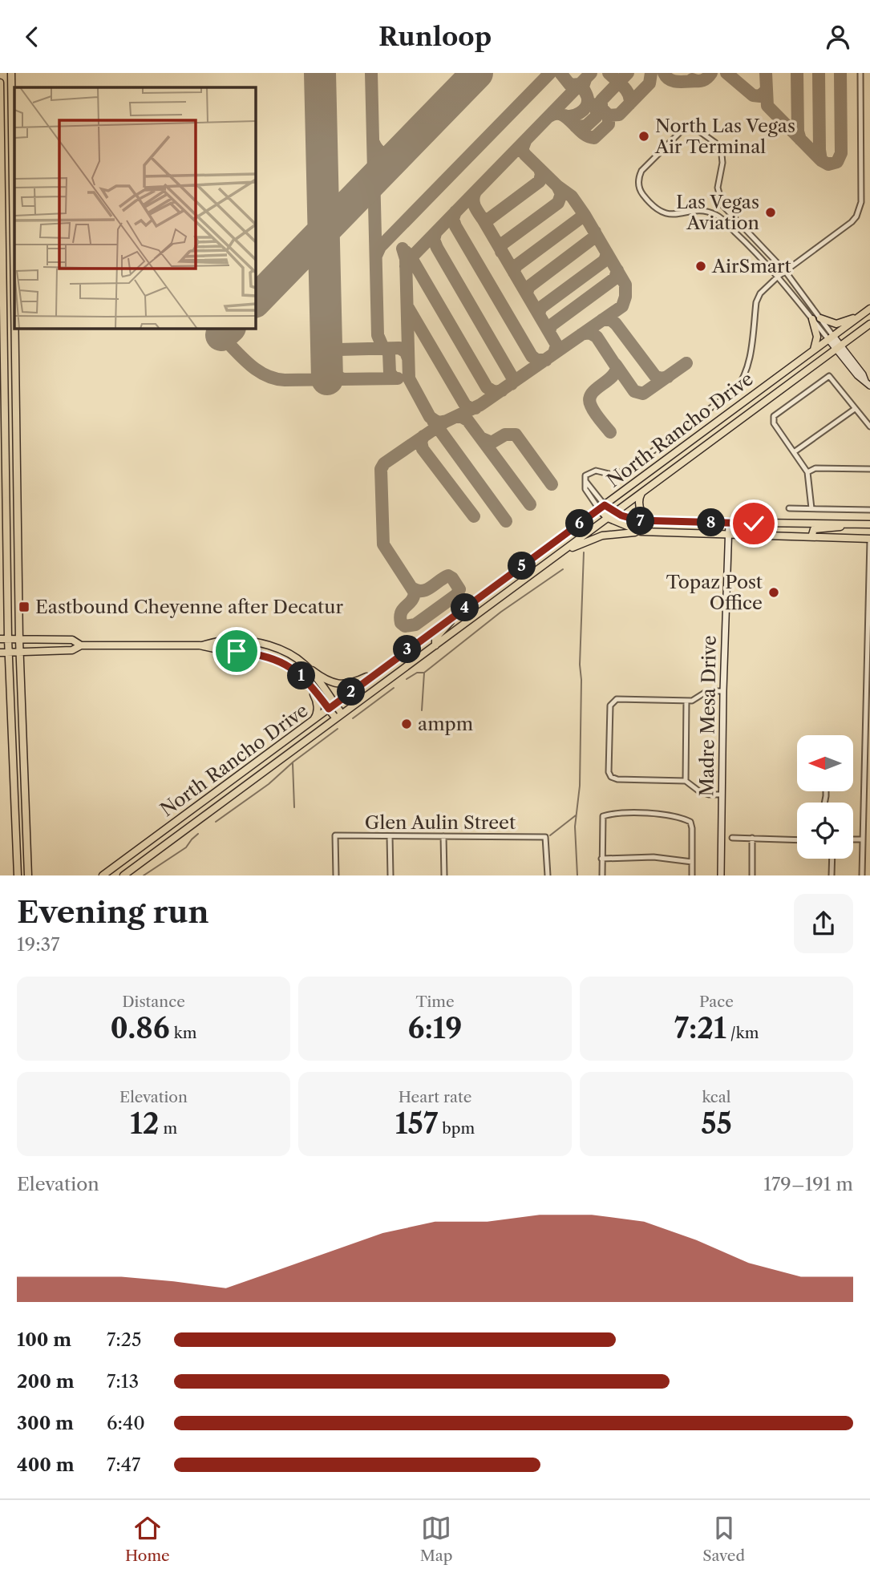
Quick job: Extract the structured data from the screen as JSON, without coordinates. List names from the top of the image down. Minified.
{"streets":{"main road":["North Rancho Drive"],"street":["Madre Mesa Drive","Glen Aulin Street"]},"places":{"other":["North Las Vegas Air Terminal","Las Vegas Aviation","AirSmart","Topaz Post Office","ampm"],"transit":["Eastbound Cheyenne after Decatur"]},"north":"left","page":{"header":"Runloop","pins":["7","8","6","5","4","3","1","2"],"heading":["Evening run","19:37"],"stats":[["Distance","0.86 km"],["Time","6:19"],["Pace","7:21 /km"],["Elevation","12 m"],["Heart rate","157 bpm"],["kcal","55"]],"chart":["Elevation","179–191 m"],"list":[{"name":"100 m","note":"7:25"},{"name":"200 m","note":"7:13"},{"name":"300 m","note":"6:40"},{"name":"400 m","note":"7:47"}],"tabs":["Home","Map","Saved"]}}
